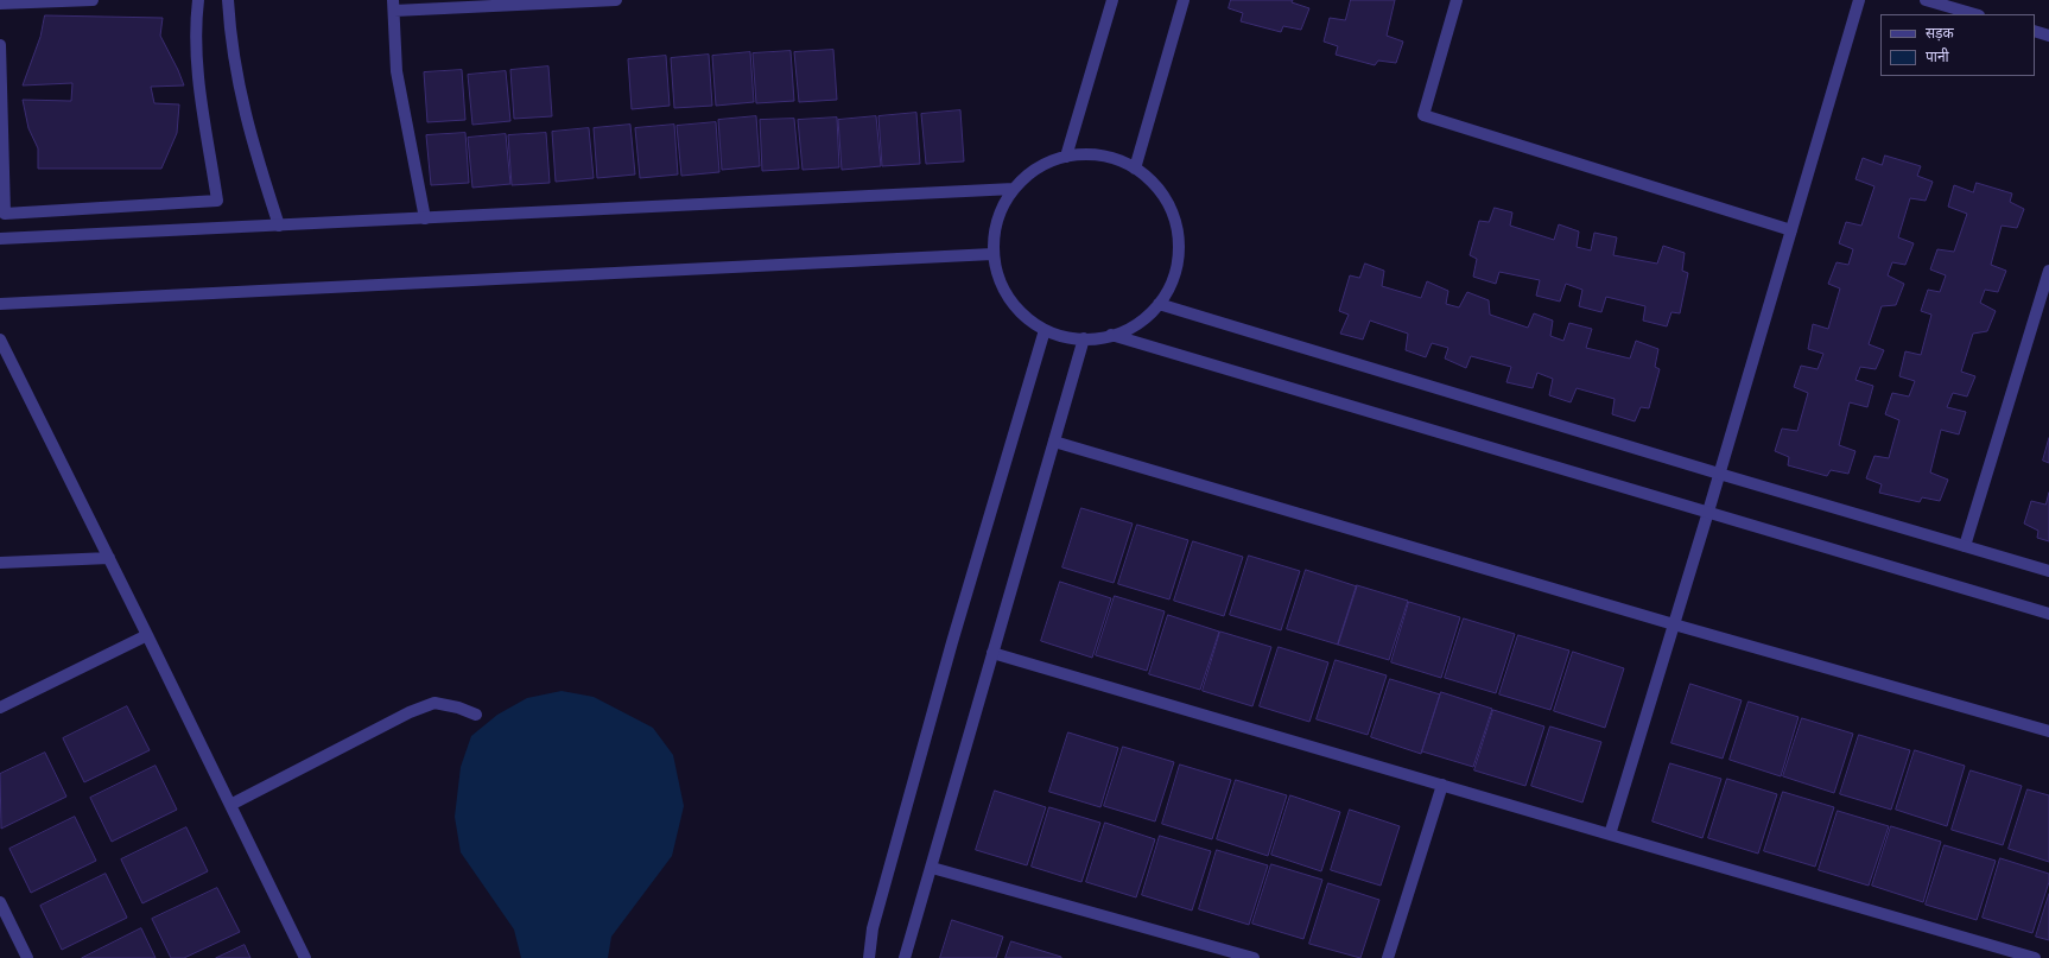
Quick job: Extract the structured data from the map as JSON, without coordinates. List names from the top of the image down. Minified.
{"legend":["सड़क","पानी"]}
